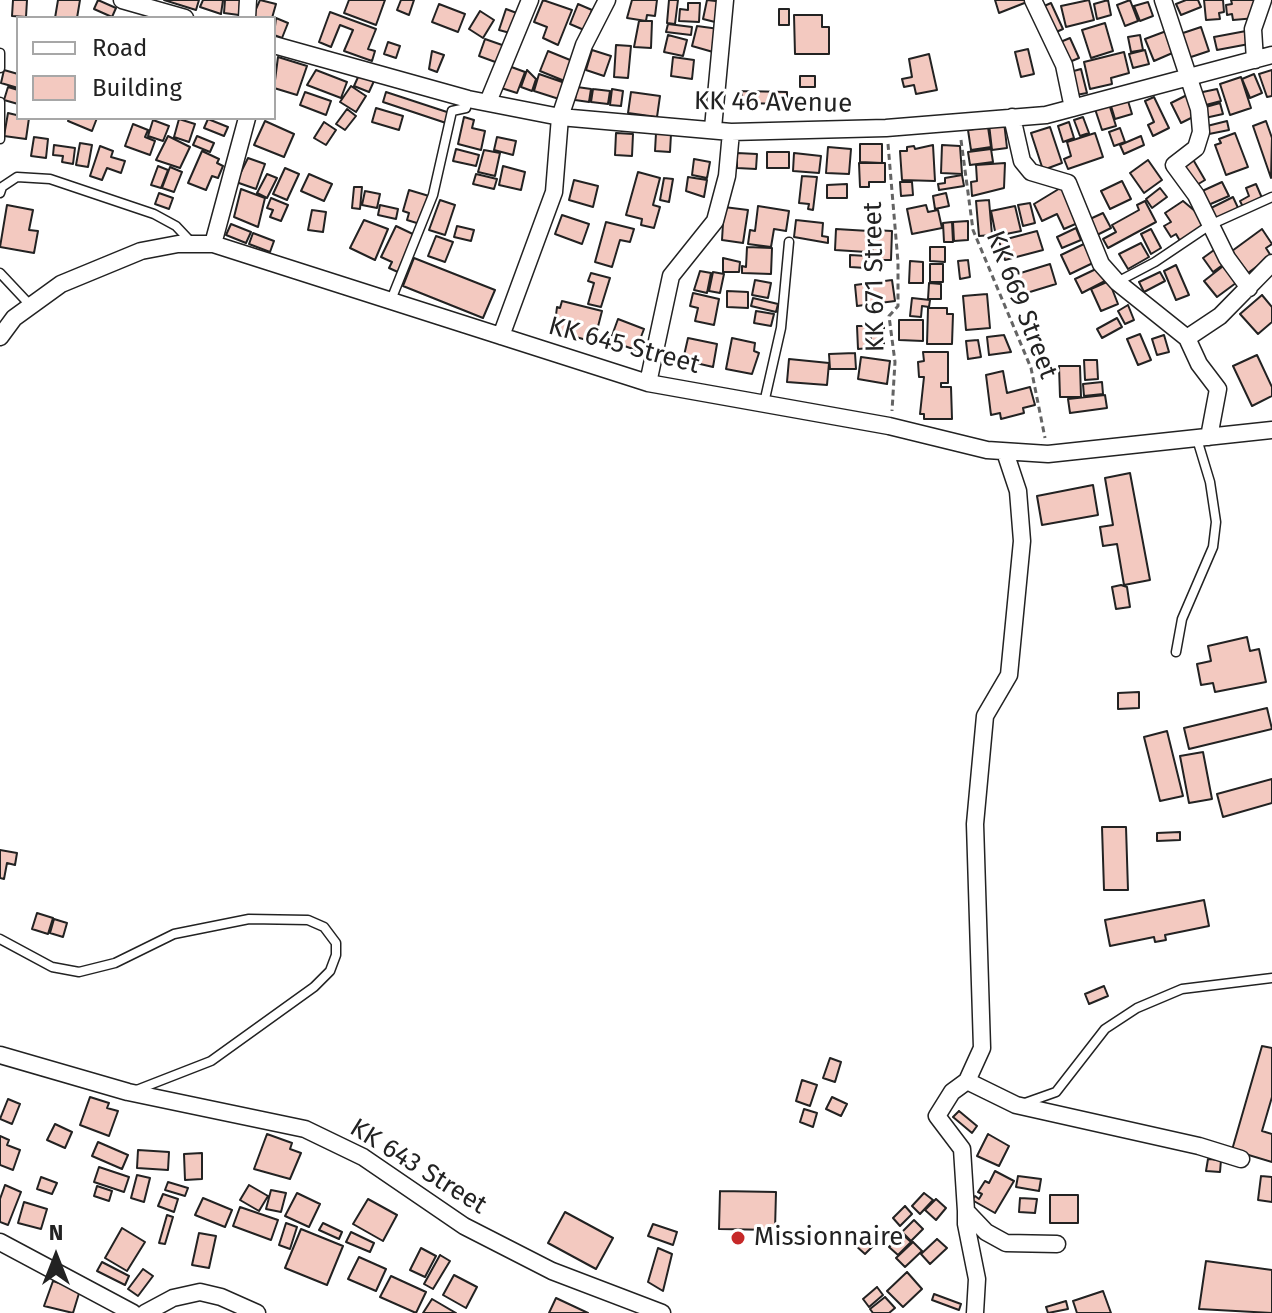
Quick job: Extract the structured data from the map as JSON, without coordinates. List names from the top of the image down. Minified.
{"streets":{"street":["KK 46 Avenue","KK 645 Street","KK 643 Street"],"path":["KK 671 Street","KK 669 Street"]},"crossings":[["KK 46 Avenue","KK 671 Street"],["KK 46 Avenue","KK 669 Street"],["KK 671 Street","KK 645 Street"],["KK 669 Street","KK 645 Street"]],"places":["Missionnaire"],"legend":["Road","Building"],"north":"top"}
